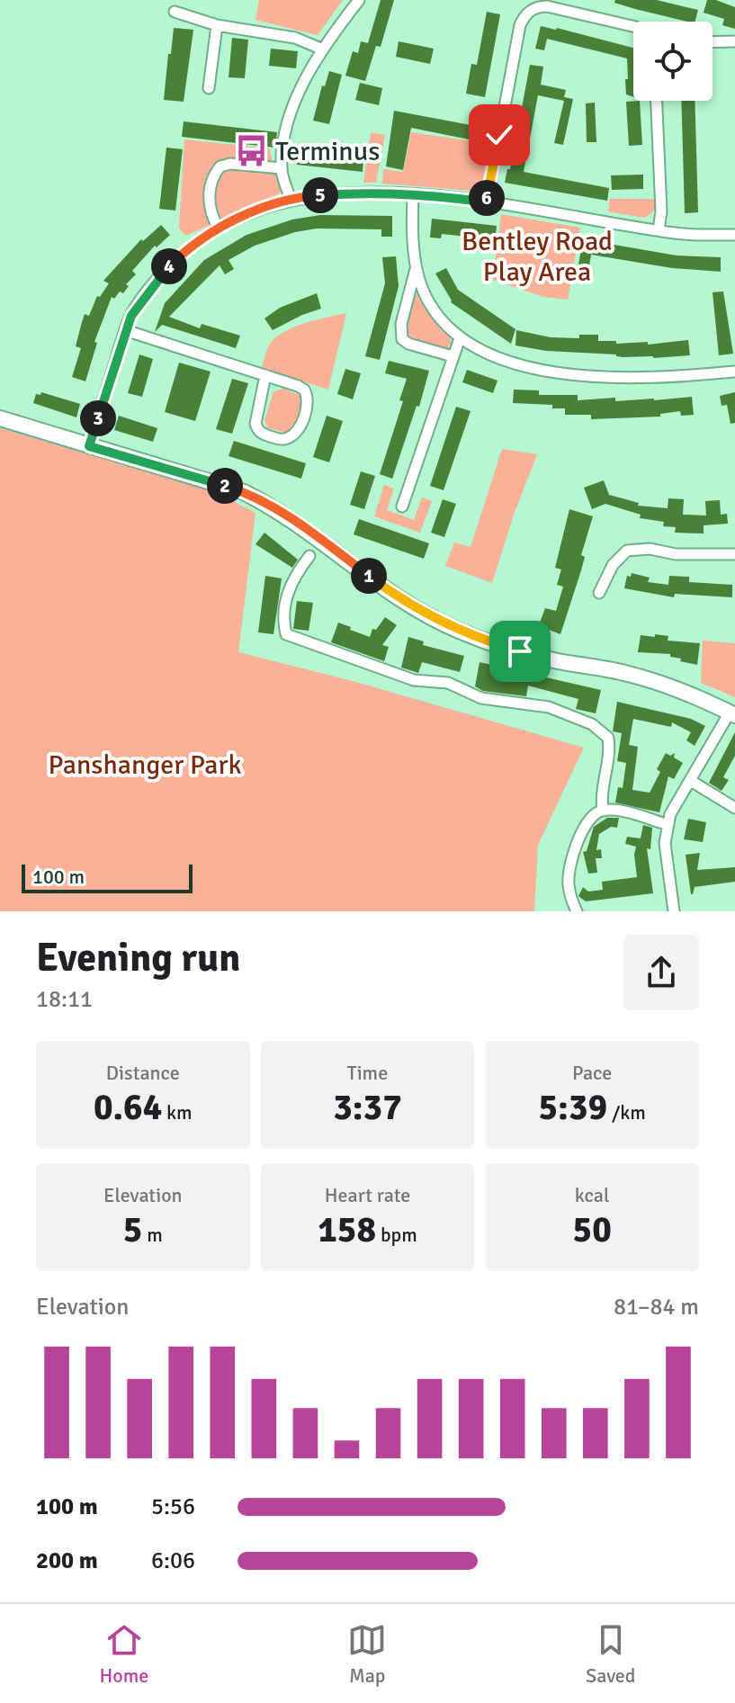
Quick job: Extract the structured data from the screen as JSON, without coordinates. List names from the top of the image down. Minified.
{"parks":["Bentley Road Play Area","Panshanger Park"],"places":{"bus stop":["Terminus"]},"scale_bar":"100 m","page":{"pins":["5","6","4","3","2","1"],"scale":"100 m","heading":["Evening run","18:11"],"stats":[["Distance","0.64 km"],["Time","3:37"],["Pace","5:39 /km"],["Elevation","5 m"],["Heart rate","158 bpm"],["kcal","50"]],"chart":["Elevation","81–84 m"],"list":[{"name":"100 m","note":"5:56"},{"name":"200 m","note":"6:06"}],"tabs":["Home","Map","Saved"]}}
